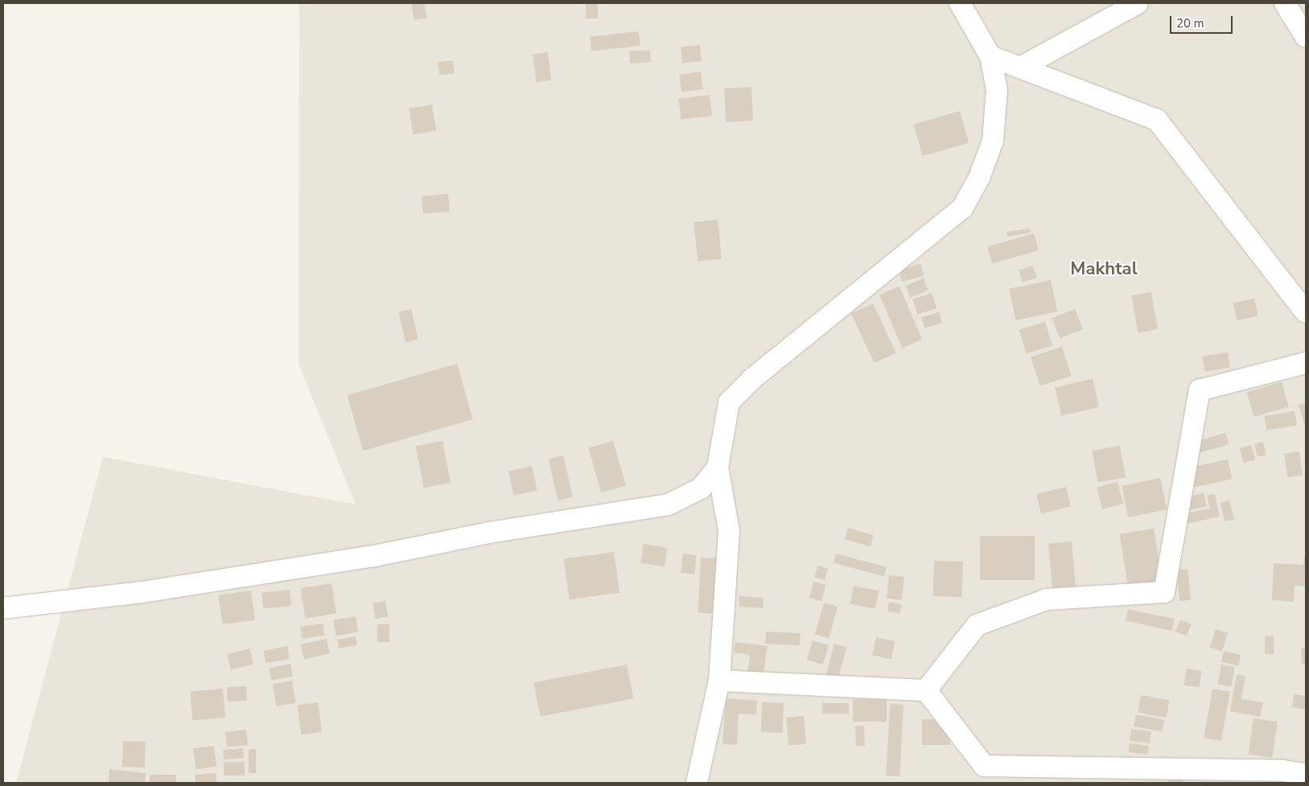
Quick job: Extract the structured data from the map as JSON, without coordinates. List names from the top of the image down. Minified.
{"districts":["Makhtal"],"scale_bar":"20 m"}
